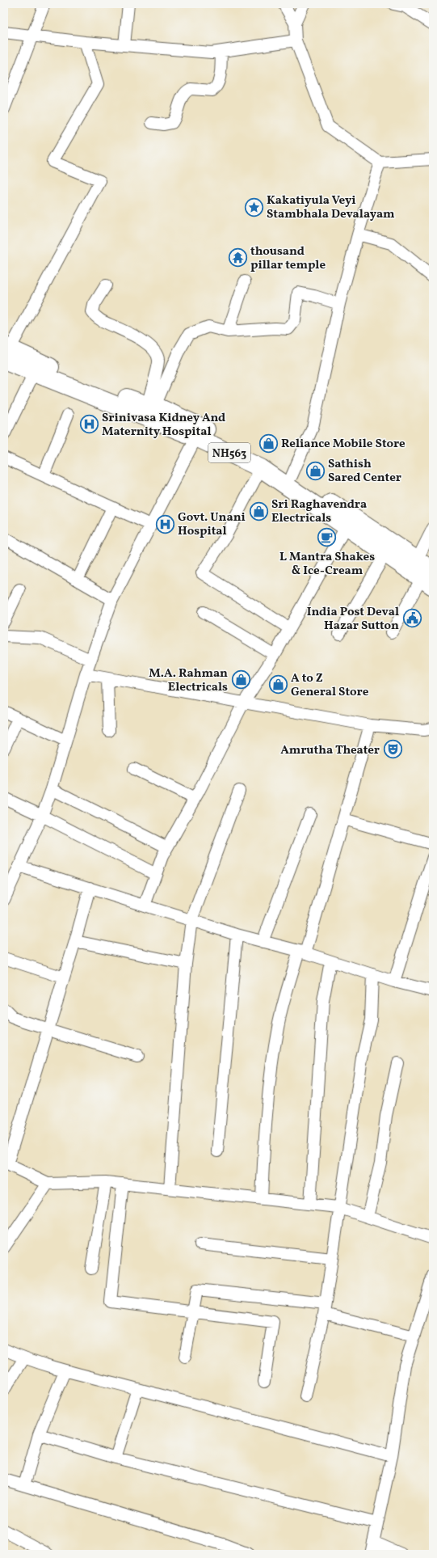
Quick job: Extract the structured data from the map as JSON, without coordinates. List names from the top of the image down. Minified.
{"streets":{"highway":["NH563"]},"places":{"place":["Kakatiyula Veyi Stambhala Devalayam"],"temple":["thousand pillar temple"],"hospital":["Srinivasa Kidney And Maternity Hospital","Govt. Unani Hospital"],"shop":["Reliance Mobile Store","Sathish Sared Center","Sri Raghavendra Electricals","M.A. Rahman Electricals","A to Z General Store"],"cafe":["L Mantra Shakes & Ice-Cream"],"public building":["India Post Deval Hazar Sutton"],"theatre":["Amrutha Theater"]}}
